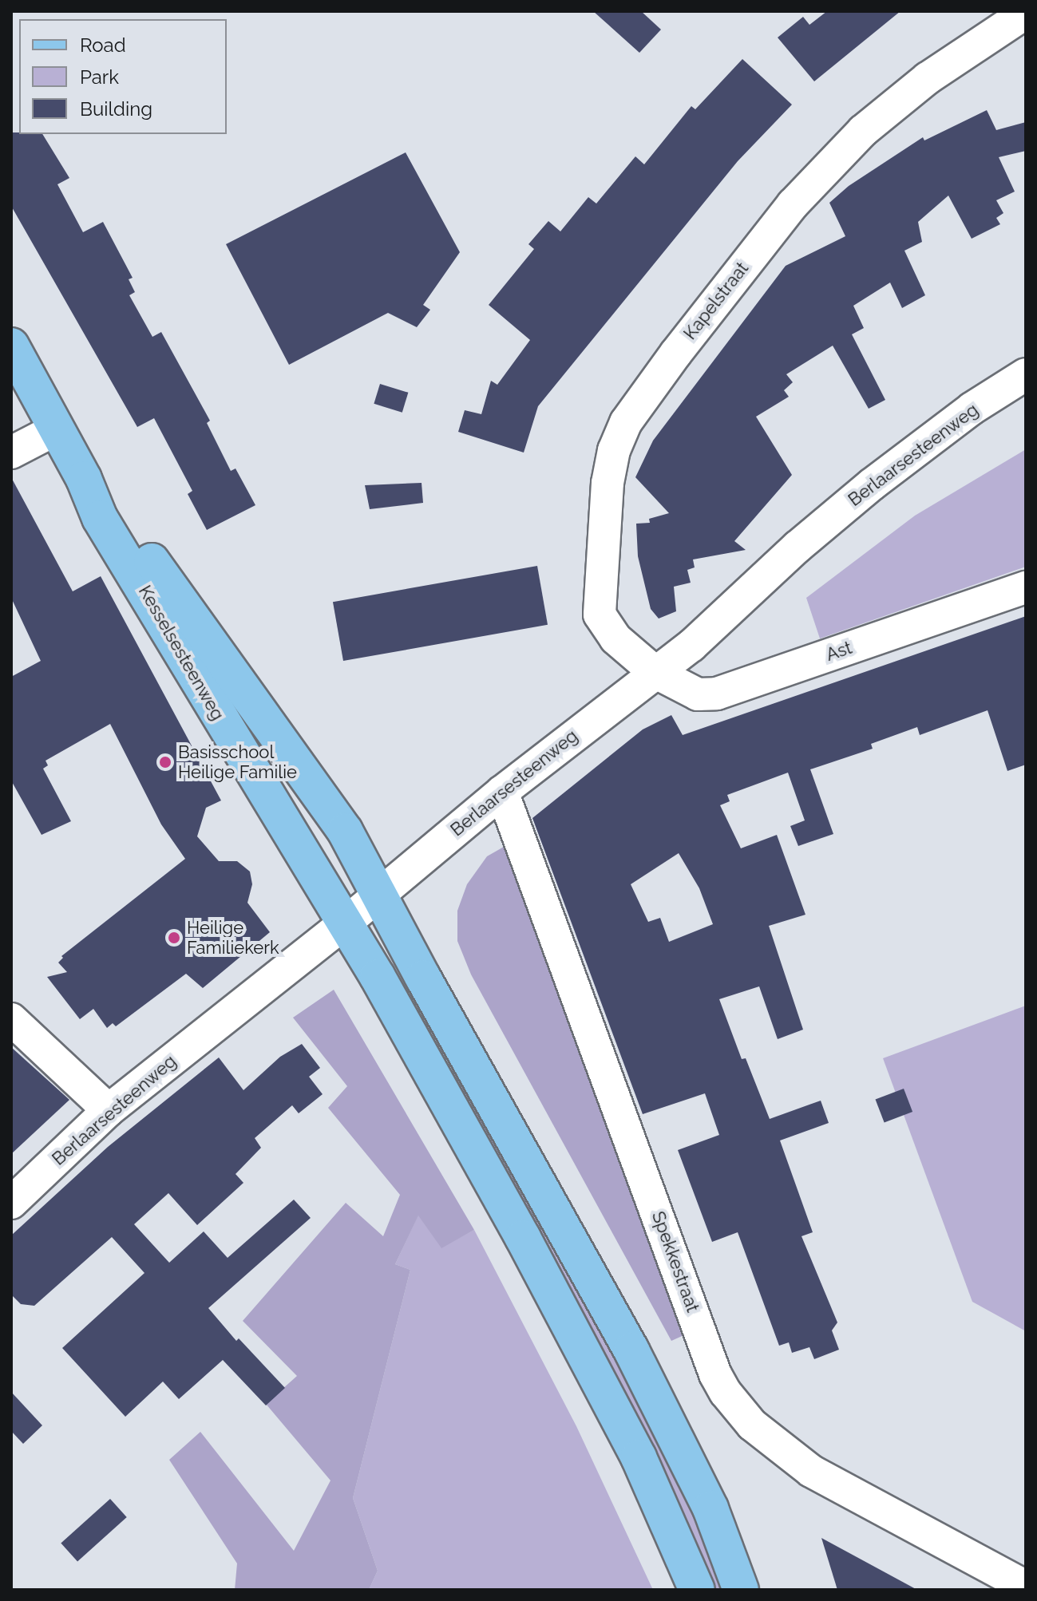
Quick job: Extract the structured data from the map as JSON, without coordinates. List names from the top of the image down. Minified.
{"streets":{"main road":["Kesselsesteenweg"],"street":["Kapelstraat","Berlaarsesteenweg","Ast","Spekkestraat"]},"crossings":[["Kapelstraat","Berlaarsesteenweg"],["Kapelstraat","Ast"],["Berlaarsesteenweg","Ast"],["Berlaarsesteenweg","Kesselsesteenweg"],["Berlaarsesteenweg","Spekkestraat"]],"places":["Basisschool Heilige Familie","Heilige Familiekerk"],"legend":["Road","Park","Building"]}
